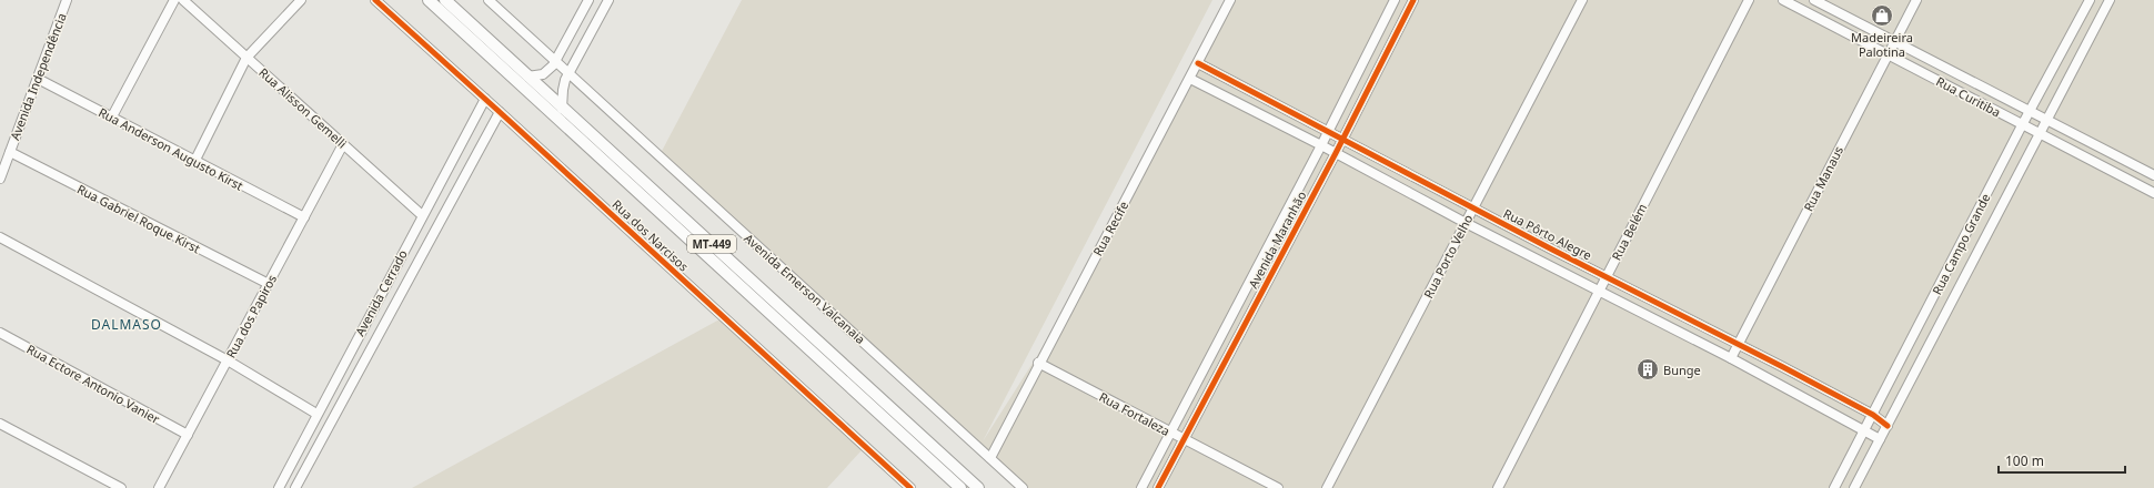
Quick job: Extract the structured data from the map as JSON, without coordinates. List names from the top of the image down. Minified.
{"streets":{"main road":["MT-449"],"street":["Avenida Independência","Rua Curitiba","Rua Alisson Gemelli","Rua Anderson Augusto Kirst","Rua Manaus","Rua Gabriel Roque Kirst","Rua Recife","Rua Belém","Rua Pôrto Alegre","Rua dos Narcisos","Avenida Maranhão","Rua Campo Grande","Rua Porto Velho","Avenida Emerson Valcanaia","Avenida Cerrado","Rua dos Papiros","Rua Ectore Antonio Vanier","Rua Fortaleza"]},"crossings":[["Avenida Independência","Rua Anderson Augusto Kirst"],["Avenida Independência","Rua Gabriel Roque Kirst"],["Rua Curitiba","Rua Manaus"],["Rua Curitiba","Rua Campo Grande"],["Rua Alisson Gemelli","Avenida Cerrado"],["Rua Alisson Gemelli","Rua dos Papiros"],["Rua Anderson Augusto Kirst","Rua dos Papiros"],["Rua Manaus","Rua Pôrto Alegre"],["Rua Gabriel Roque Kirst","Rua dos Papiros"],["Rua Recife","Rua Pôrto Alegre"],["Rua Recife","Avenida Emerson Valcanaia"],["Rua Recife","Rua Fortaleza"],["Rua Belém","Rua Pôrto Alegre"],["Rua Pôrto Alegre","Avenida Maranhão"],["Rua Pôrto Alegre","Rua Campo Grande"],["Rua Pôrto Alegre","Rua Porto Velho"],["Rua dos Narcisos","Avenida Cerrado"],["Avenida Maranhão","Rua Fortaleza"],["Rua dos Papiros","Rua Ectore Antonio Vanier"]],"districts":["DALMASO"],"places":{"shop":["Madeireira Palotina"],"building":["Bunge"]},"scale_bar":"100 m"}
